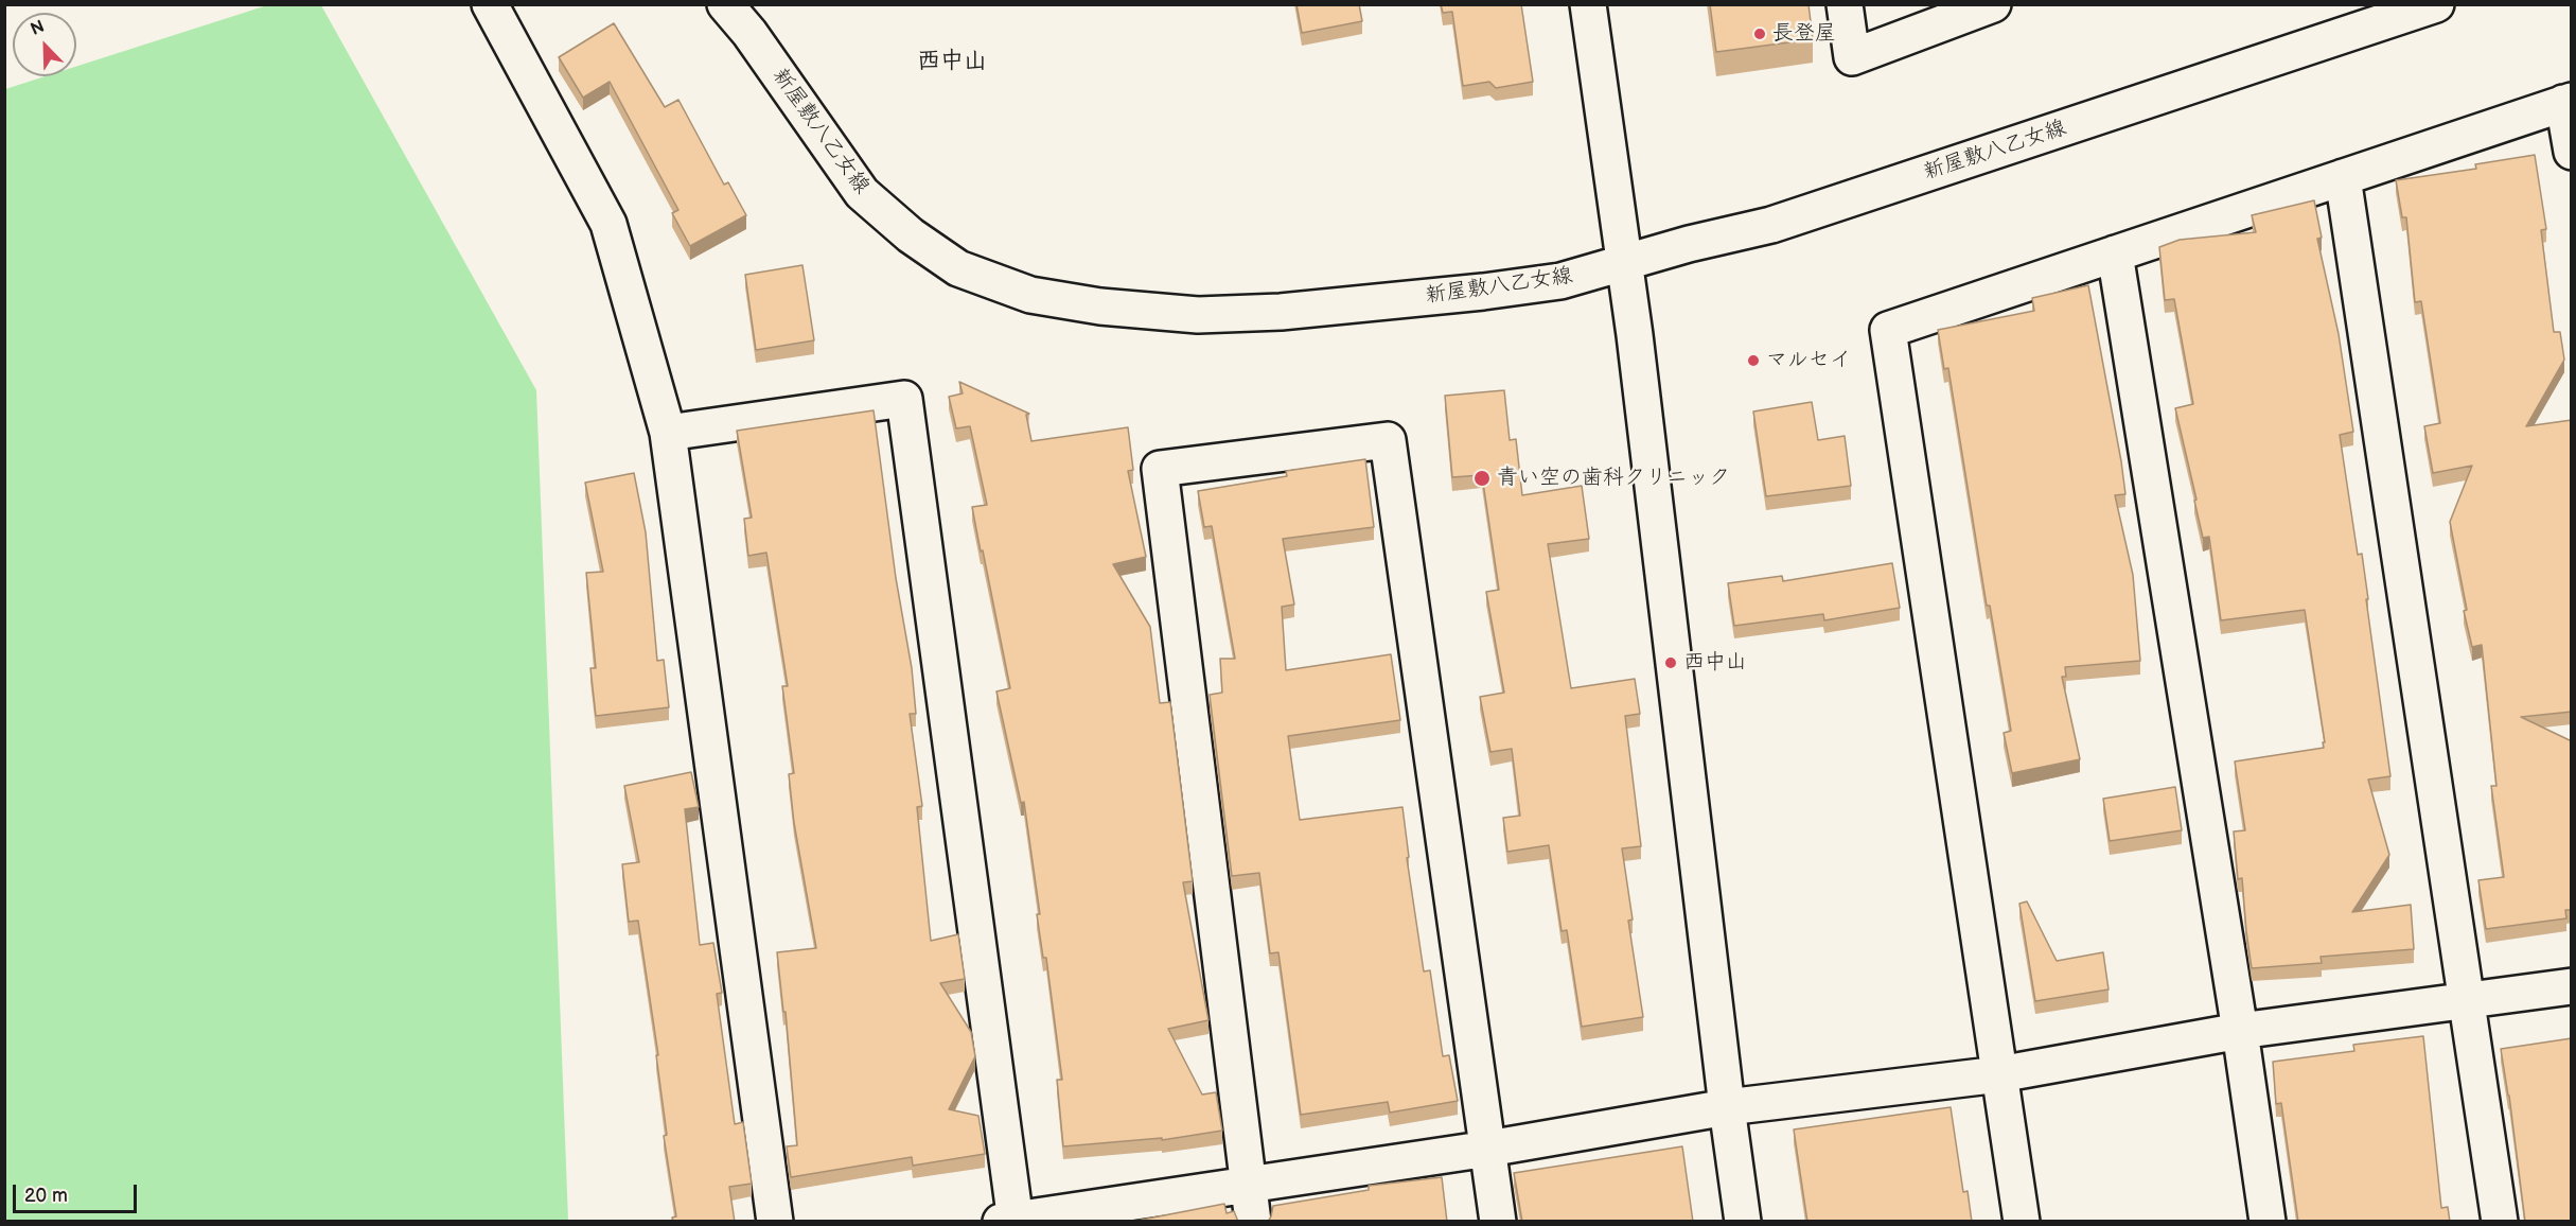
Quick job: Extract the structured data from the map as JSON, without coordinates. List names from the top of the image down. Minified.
{"streets":{"street":["新屋敷八乙女線"]},"districts":["西中山"],"places":["長登屋","マルセイ","青い空の歯科クリニック","西中山"],"scale_bar":"20 m","north":"top left"}
